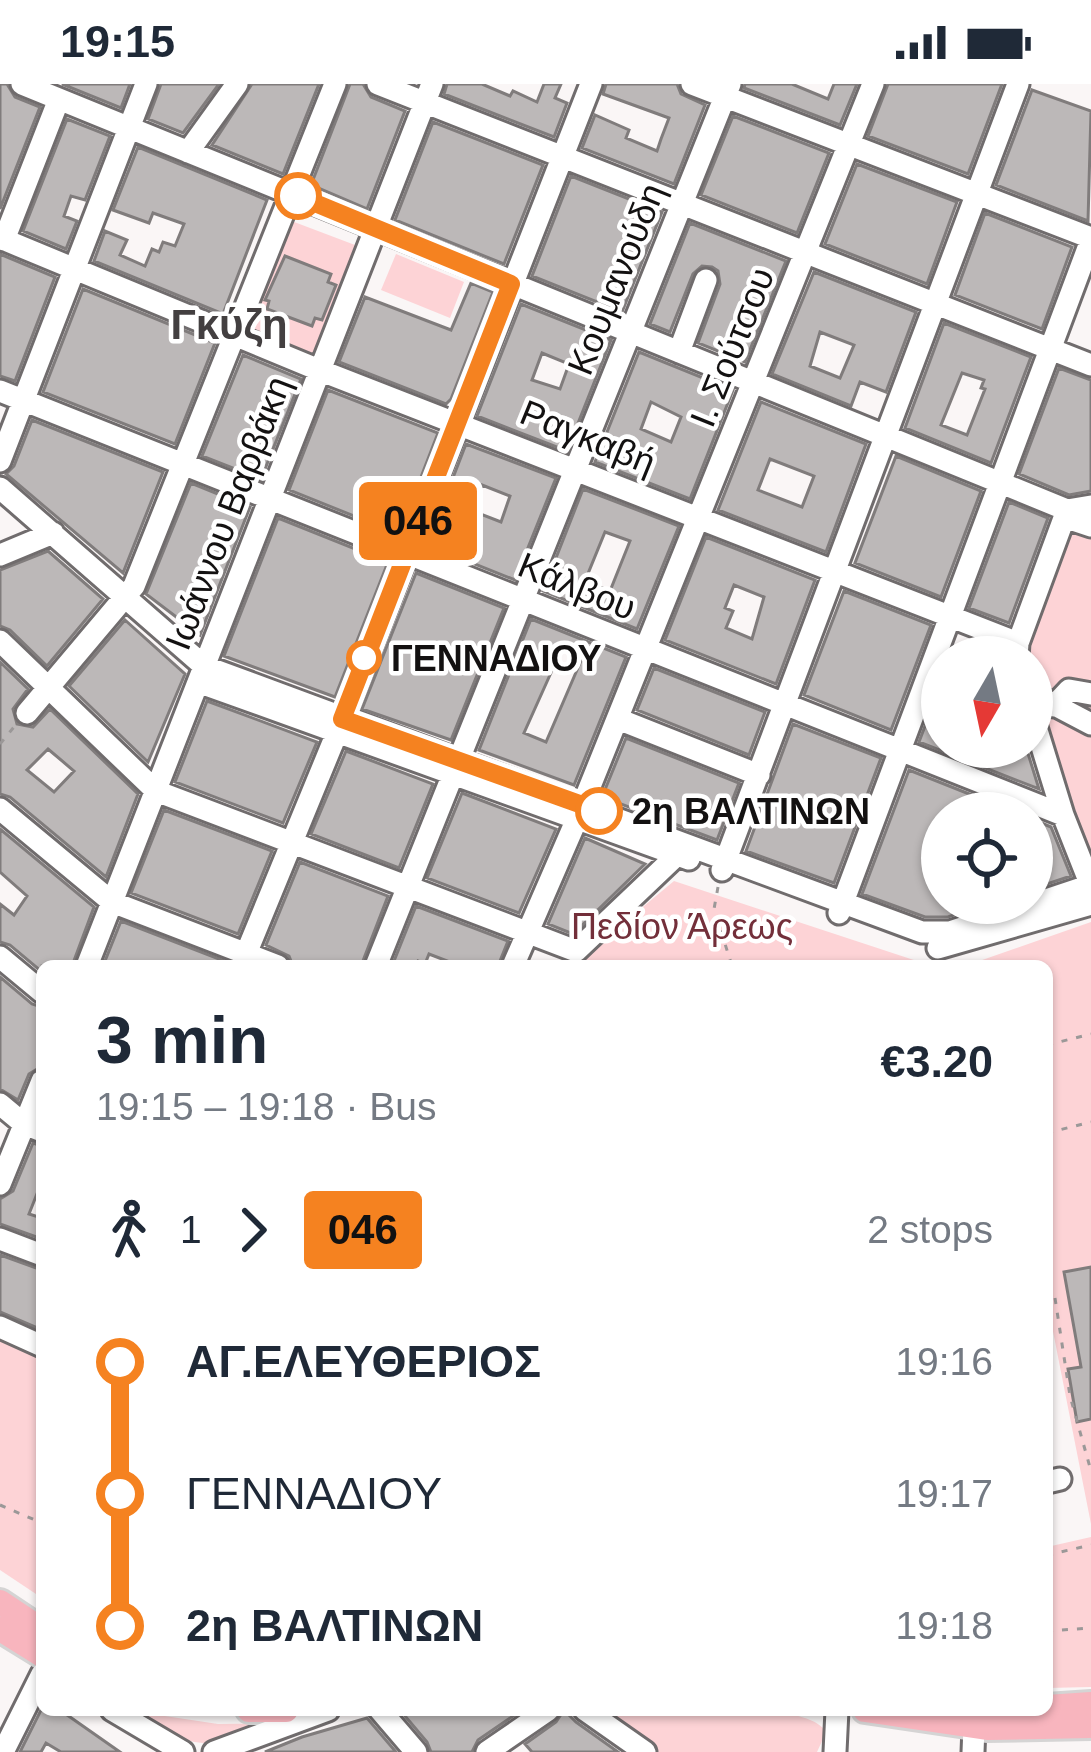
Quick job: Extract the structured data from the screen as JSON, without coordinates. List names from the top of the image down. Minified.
{"streets":{"street":["Κουμανούδη","Ι. Σούτσου","Ραγκαβή","Ιωάννου Βαρβάκη","Κάλβου"]},"crossings":[["Κουμανούδη","Ραγκαβή"],["Κουμανούδη","Κάλβου"],["Ι. Σούτσου","Ραγκαβή"],["Ι. Σούτσου","Κάλβου"],["Ραγκαβή","Ιωάννου Βαρβάκη"],["Ιωάννου Βαρβάκη","Κάλβου"]],"districts":["Γκύζη"],"parks":["Πεδίον Άρεως"],"places":["ΓΕΝΝΑΔΙΟΥ","2η ΒΑΛΤΙΝΩΝ"],"lines":["bus line 046"],"north":"bottom","page":{"status":"19:15","on_map":"046","heading":["3 min","19:15 – 19:18 · Bus","€3.20"],"legs":["1","046","2 stops"],"list":[{"name":"ΑΓ.ΕΛΕΥΘΕΡΙΟΣ","value":"19:16"},{"name":"ΓΕΝΝΑΔΙΟΥ","value":"19:17"},{"name":"2η ΒΑΛΤΙΝΩΝ","value":"19:18"}]}}
